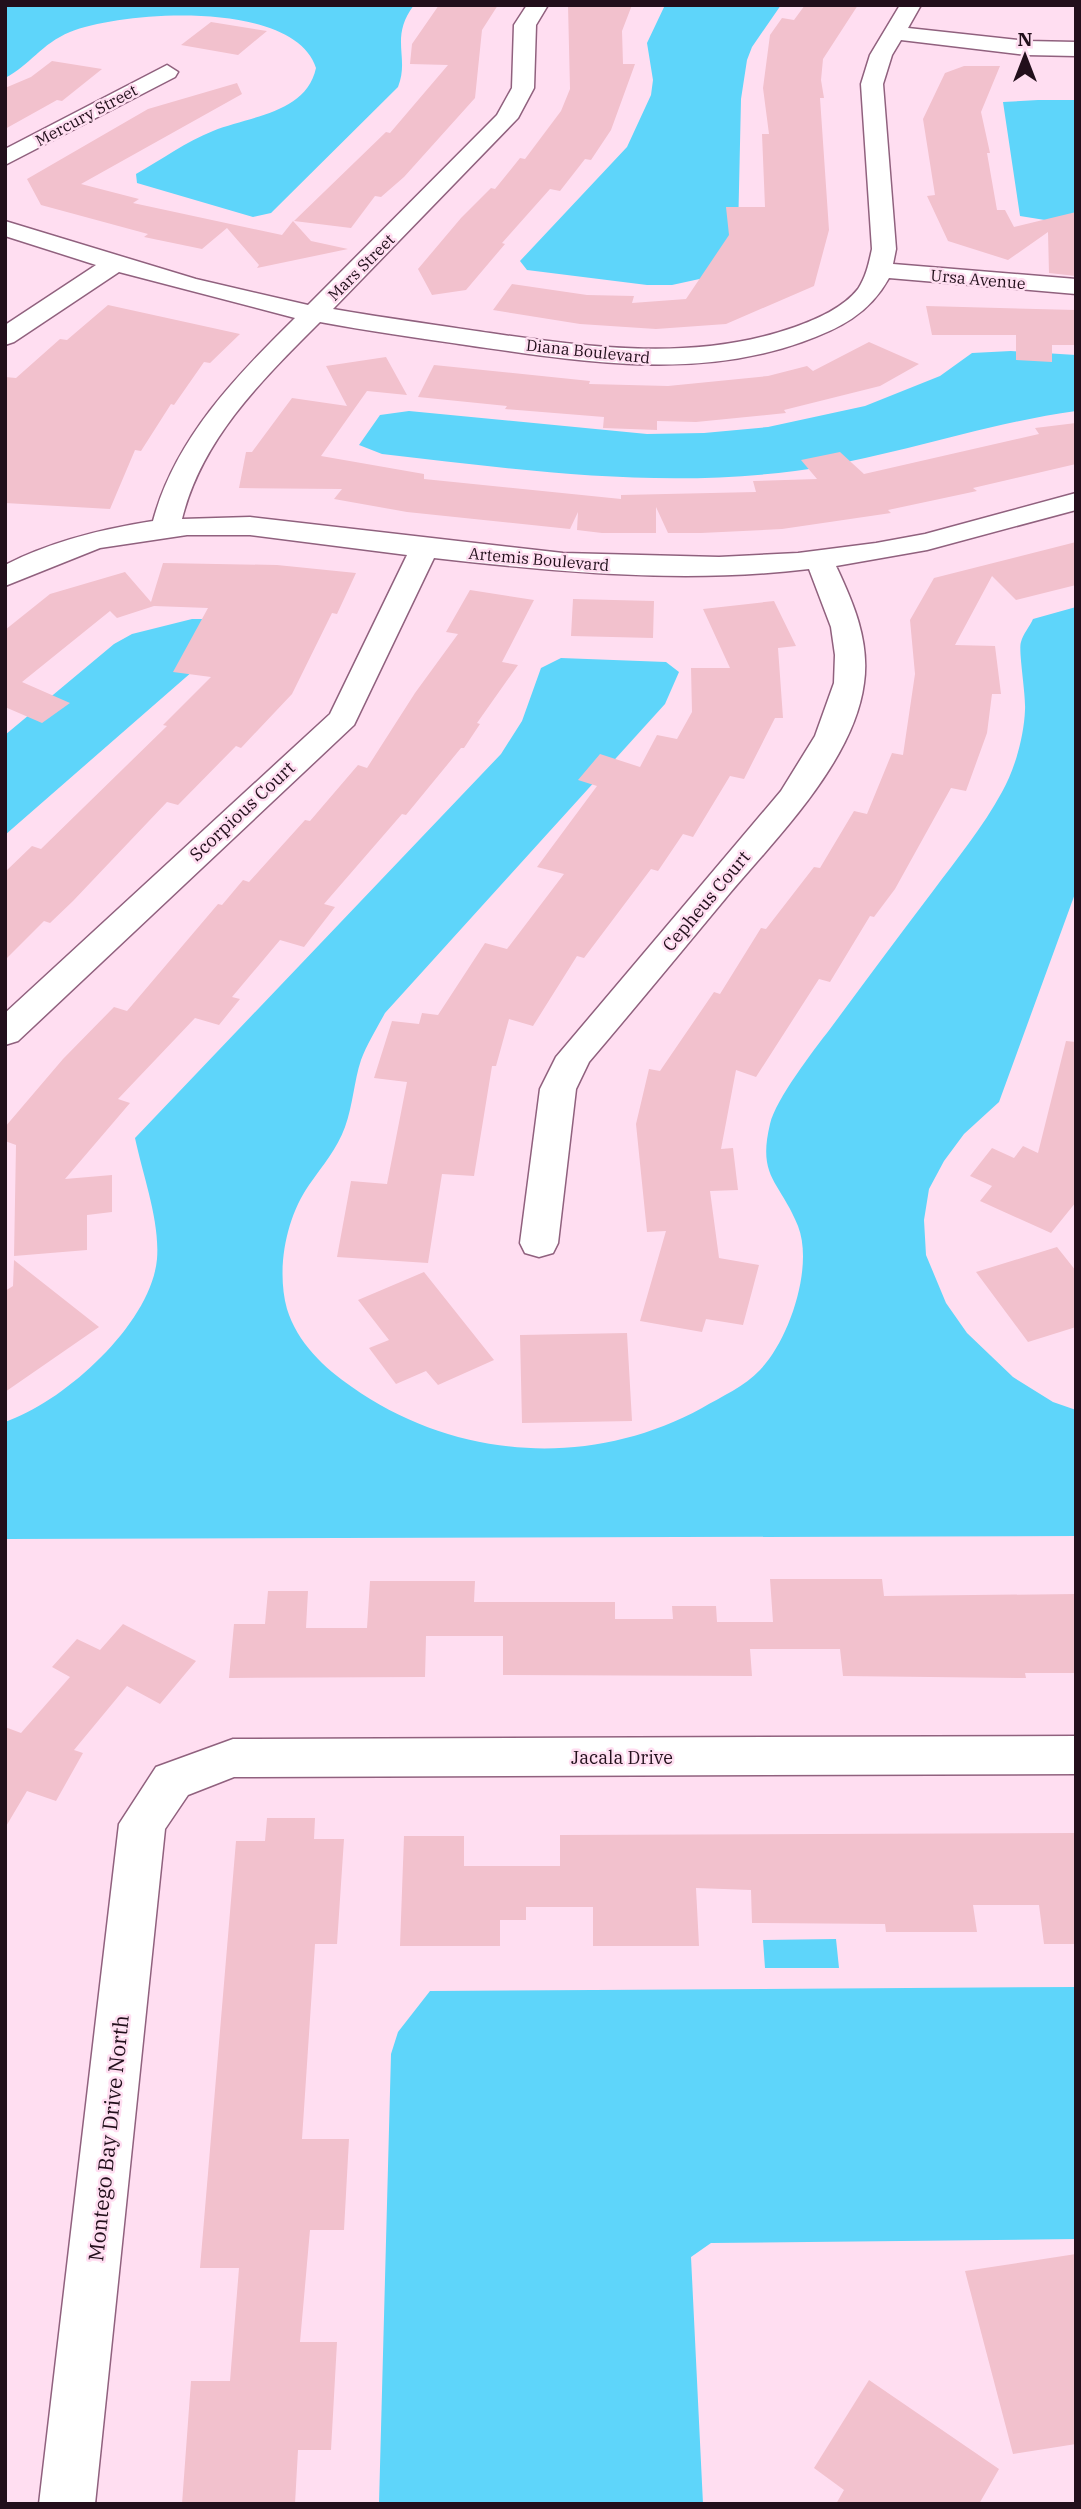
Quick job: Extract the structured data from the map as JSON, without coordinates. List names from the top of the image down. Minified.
{"streets":{"street":["Mercury Street","Mars Street","Ursa Avenue","Diana Boulevard","Artemis Boulevard","Scorpious Court","Cepheus Court","Jacala Drive","Montego Bay Drive North"]},"crossings":[["Mars Street","Diana Boulevard"],["Mars Street","Artemis Boulevard"],["Ursa Avenue","Diana Boulevard"],["Artemis Boulevard","Scorpious Court"],["Artemis Boulevard","Cepheus Court"],["Jacala Drive","Montego Bay Drive North"]],"north":"top"}
